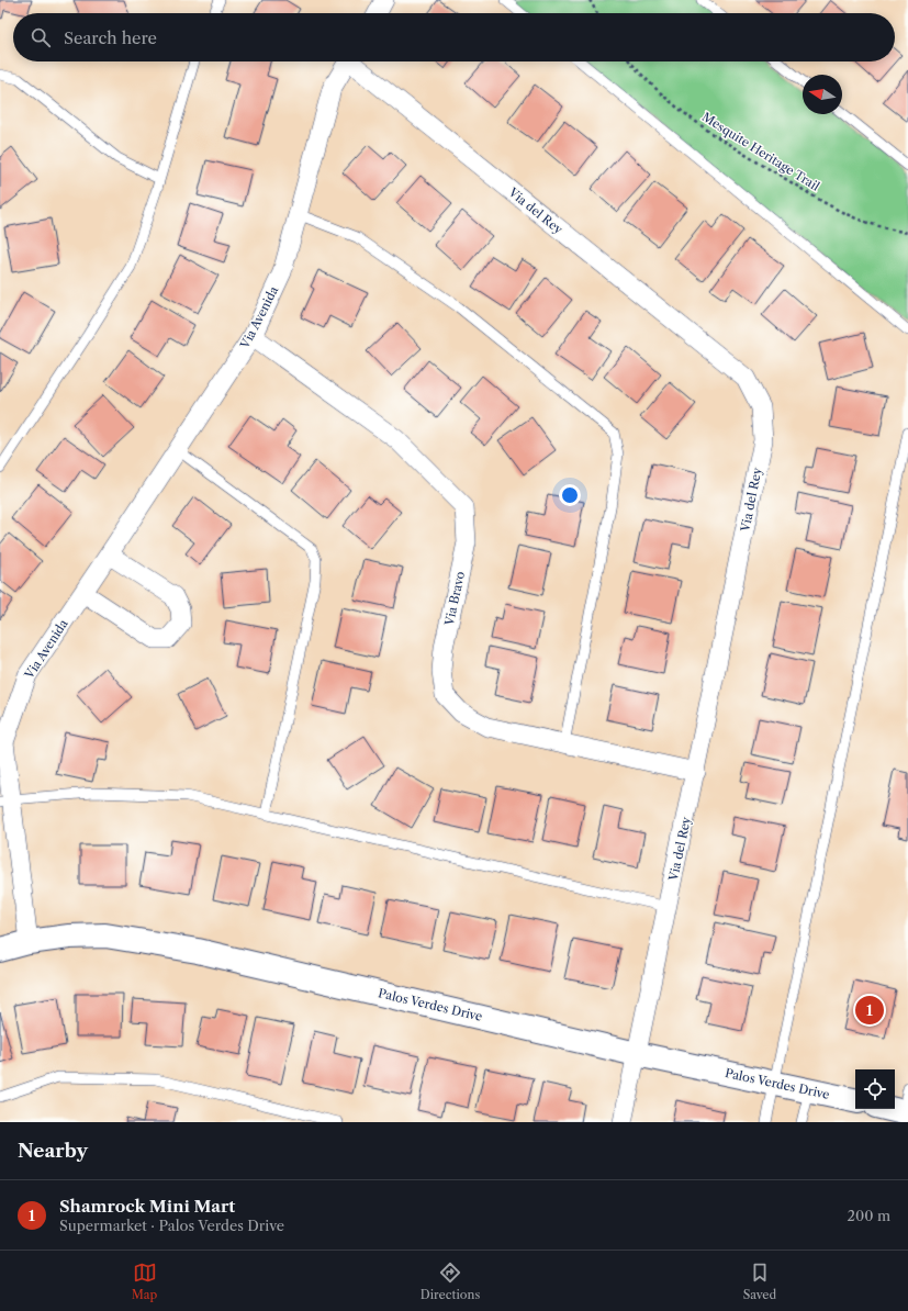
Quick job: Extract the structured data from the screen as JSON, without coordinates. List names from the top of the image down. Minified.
{"streets":{"street":["Via del Rey","Via Avenida","Via Bravo","Palos Verdes Drive"],"path":["Mesquite Heritage Trail"]},"crossings":[["Via del Rey","Via Bravo"],["Via del Rey","Palos Verdes Drive"],["Via Avenida","Via Bravo"],["Via Avenida","Palos Verdes Drive"]],"north":"left","page":{"search":"Search here","pins":"1","heading":"Nearby","list":[{"mark":"1","name":"Shamrock Mini Mart","note":"Supermarket · Palos Verdes Drive","value":"200 m"}],"nav":["Map","Directions","Saved"]}}
